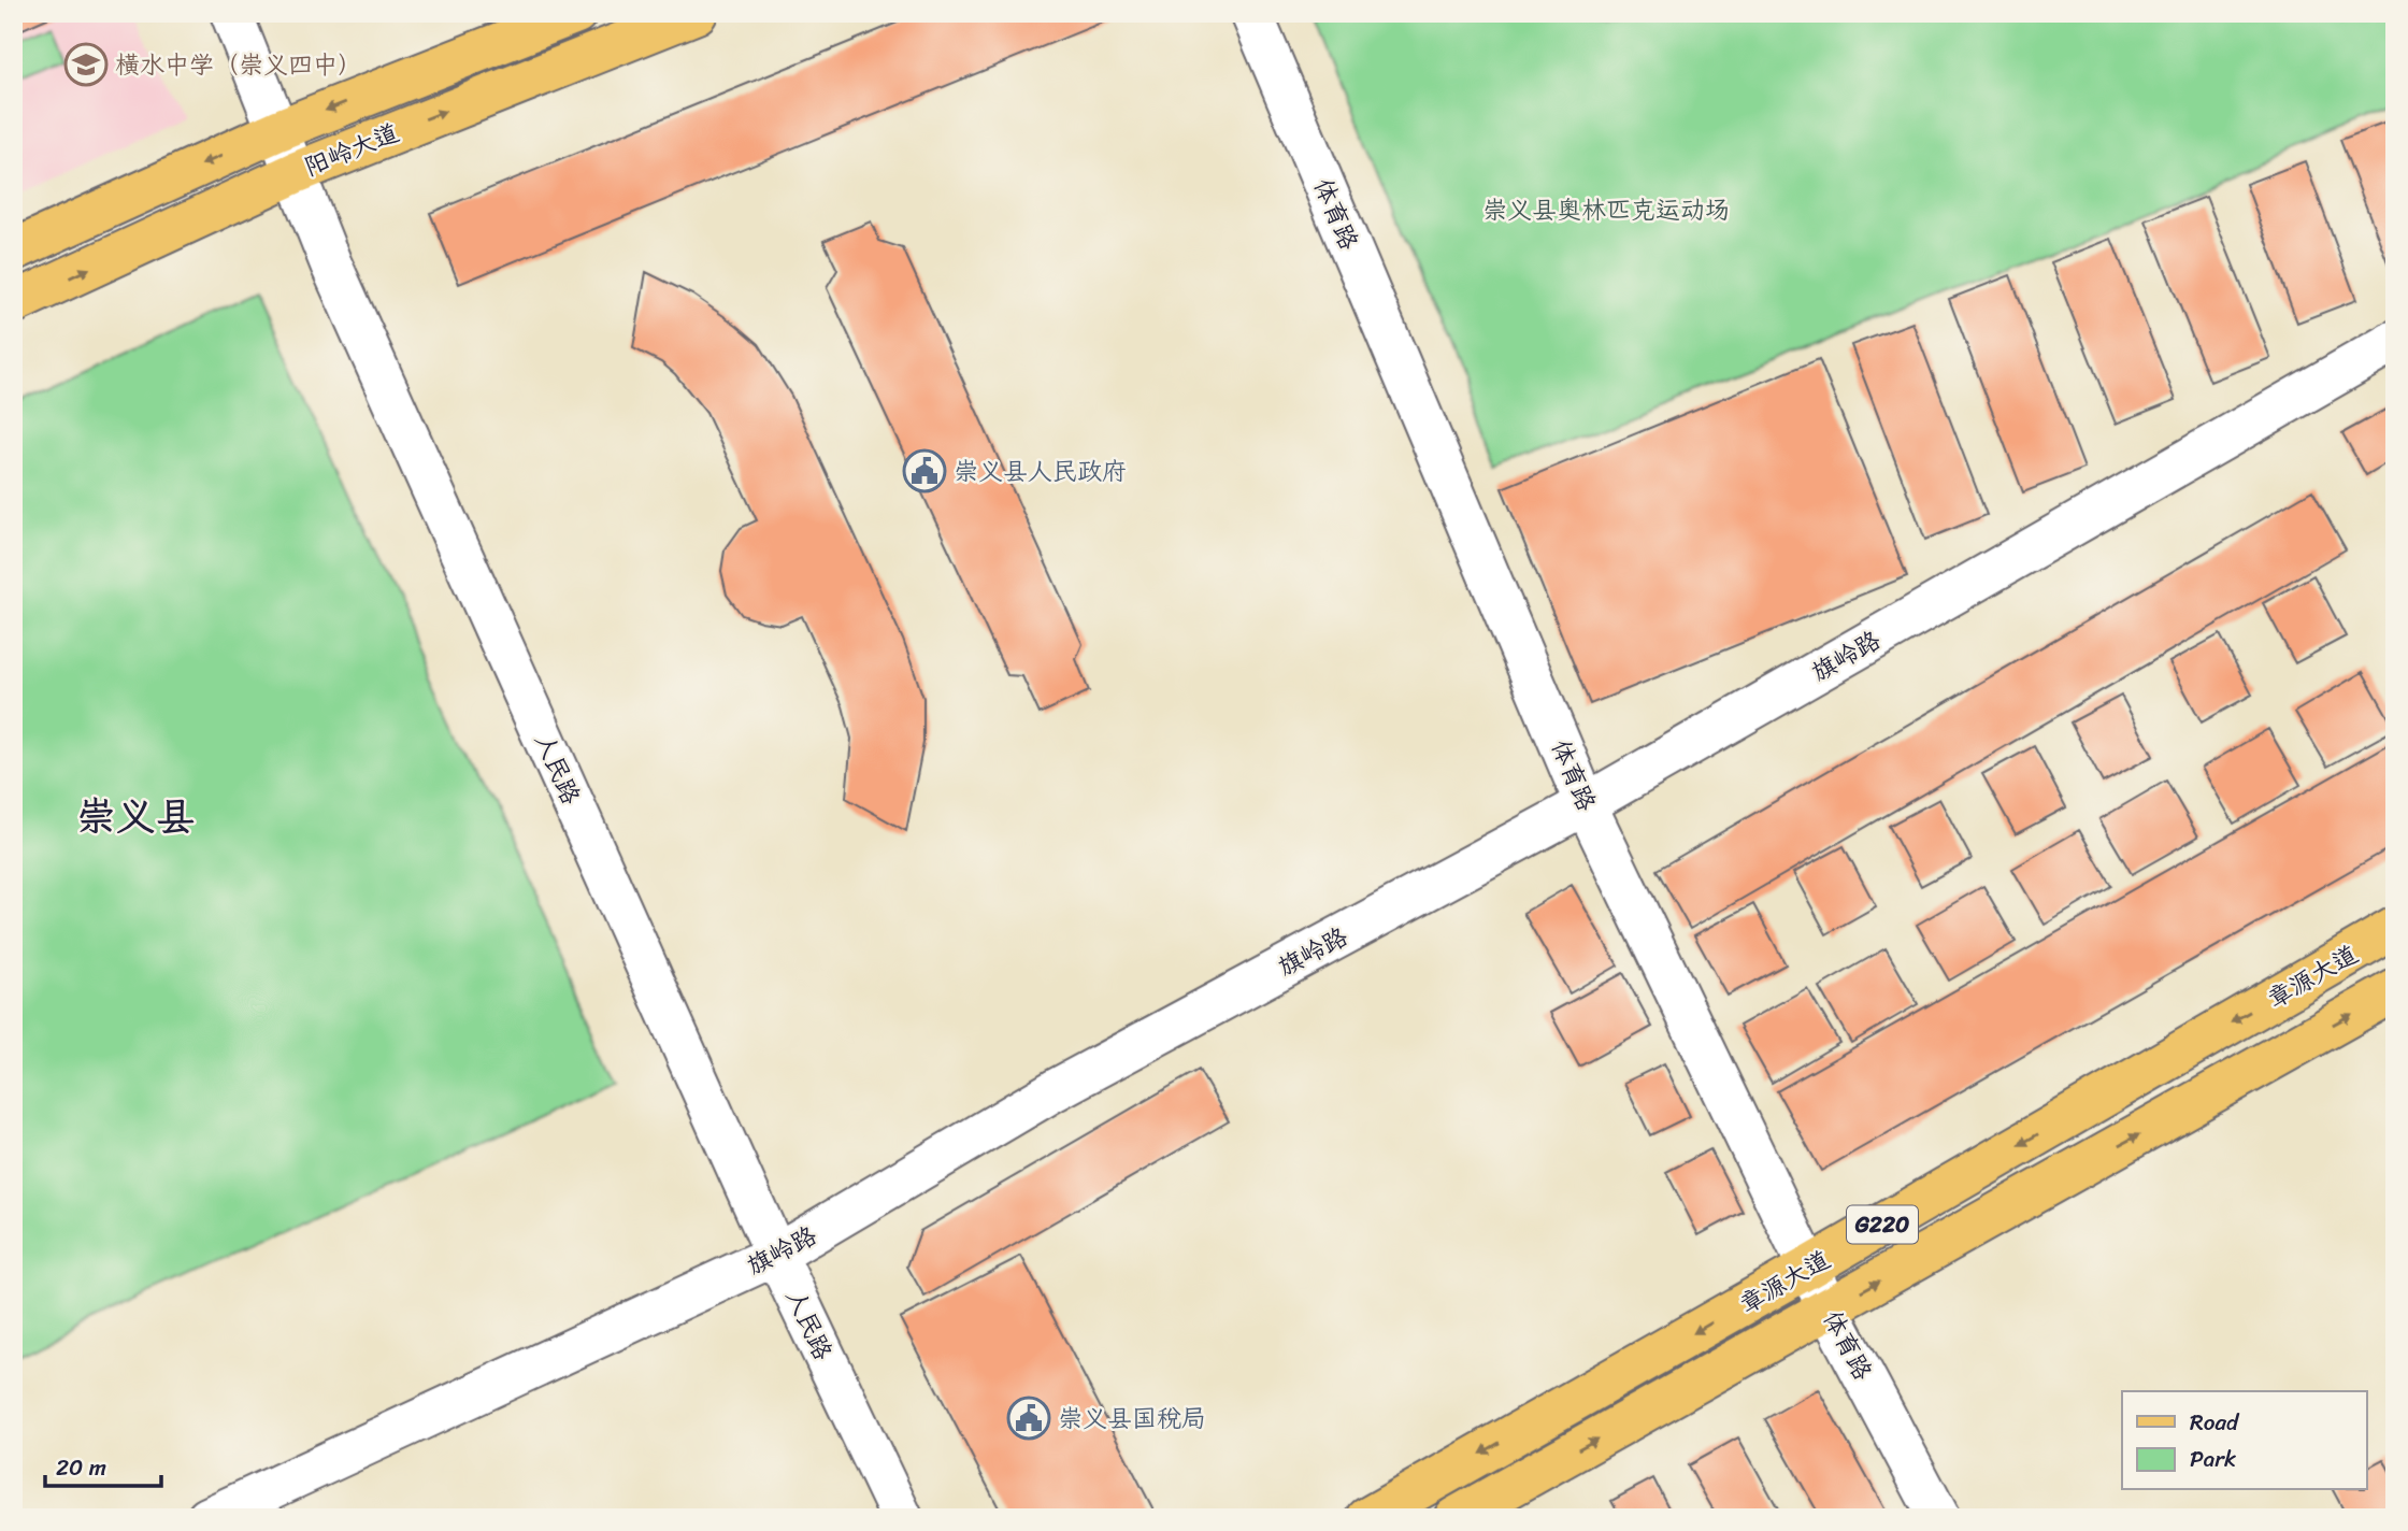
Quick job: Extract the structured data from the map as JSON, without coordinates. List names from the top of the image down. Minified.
{"streets":{"main road":["阳岭大道","章源大道","G220"],"street":["体育路","旗岭路","人民路"]},"crossings":[["阳岭大道","人民路"],["体育路","旗岭路"],["体育路","章源大道"],["旗岭路","人民路"]],"districts":["崇义县"],"parks":["崇义县奥林匹克运动场"],"places":{"school or university":["横水中学（崇义四中）"],"public building":["崇义县人民政府","崇义县国税局"]},"legend":["Road","Park"],"scale_bar":"20 m"}
